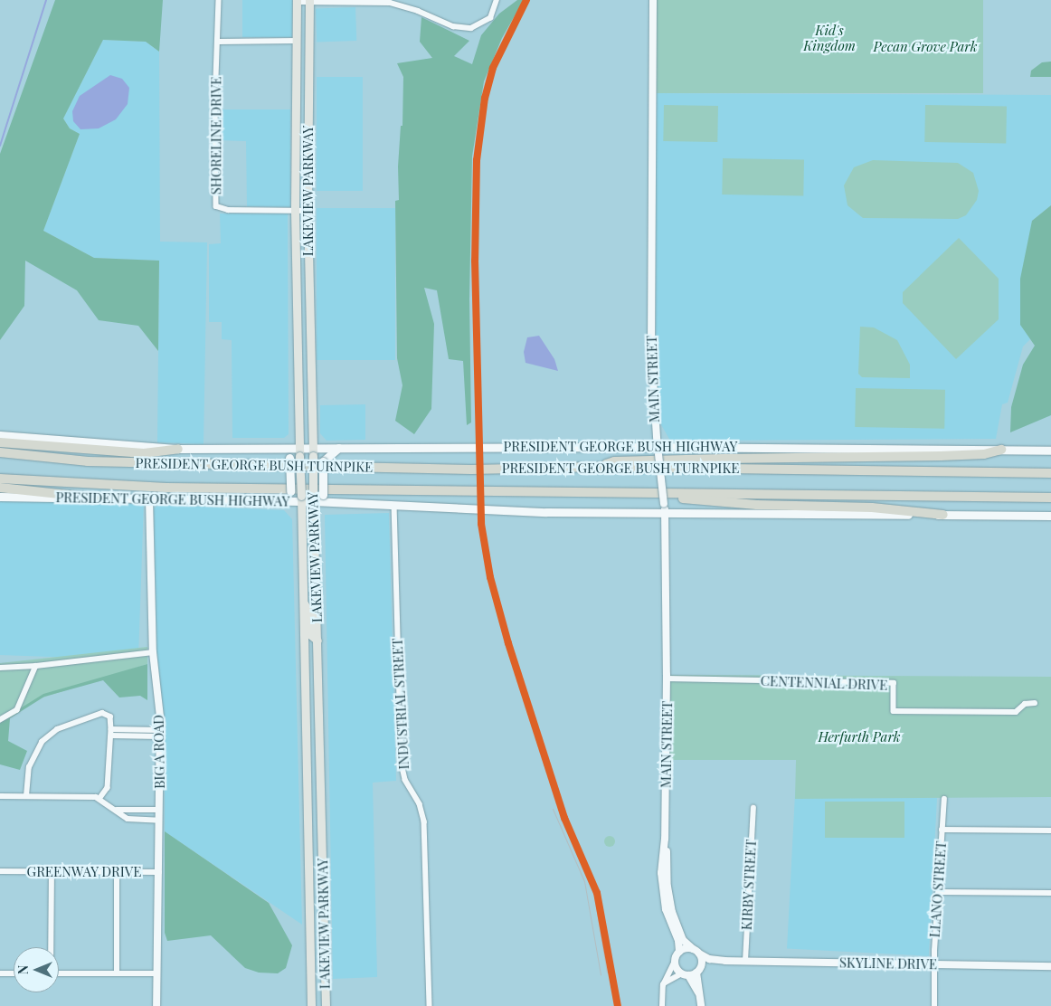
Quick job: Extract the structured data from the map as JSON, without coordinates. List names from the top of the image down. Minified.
{"streets":{"highway":["PRESIDENT GEORGE BUSH TURNPIKE"],"main road":["LAKEVIEW PARKWAY","PRESIDENT GEORGE BUSH HIGHWAY"],"street":["SHORELINE DRIVE","MAIN STREET","CENTENNIAL DRIVE","INDUSTRIAL STREET","BIG A ROAD","GREENWAY DRIVE","KIRBY STREET","LLANO STREET","SKYLINE DRIVE"]},"crossings":[["SHORELINE DRIVE","LAKEVIEW PARKWAY"],["LAKEVIEW PARKWAY","PRESIDENT GEORGE BUSH HIGHWAY"],["MAIN STREET","PRESIDENT GEORGE BUSH HIGHWAY"],["MAIN STREET","CENTENNIAL DRIVE"],["MAIN STREET","SKYLINE DRIVE"],["PRESIDENT GEORGE BUSH HIGHWAY","INDUSTRIAL STREET"],["PRESIDENT GEORGE BUSH HIGHWAY","BIG A ROAD"],["BIG A ROAD","GREENWAY DRIVE"],["KIRBY STREET","SKYLINE DRIVE"],["LLANO STREET","SKYLINE DRIVE"]],"parks":["Kid's Kingdom","Pecan Grove Park","Herfurth Park"],"north":"left"}
